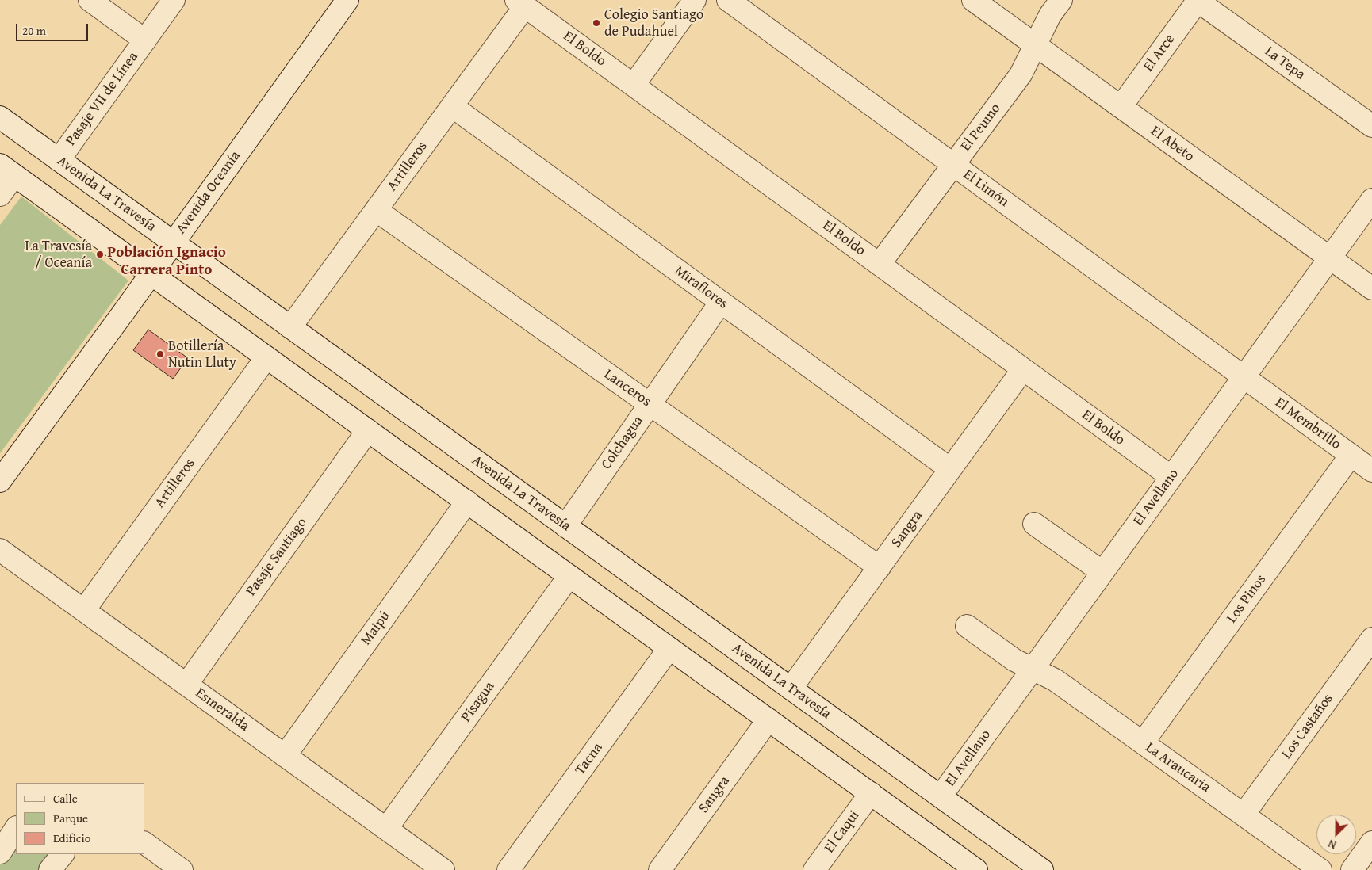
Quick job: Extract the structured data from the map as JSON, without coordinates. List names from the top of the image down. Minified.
{"streets":{"street":["El Boldo","El Arce","La Tepa","Pasaje VII de Línea","El Peumo","El Abeto","Artilleros","El Limón","Avenida Oceanía","Avenida La Travesía","Miraflores","Lanceros","El Membrillo","Colchagua","El Avellano","Sangra","Pasaje Santiago","Los Pinos","Maipú","Pisagua","Esmeralda","Los Castaños","Tacna","La Araucaria","El Caqui"]},"crossings":[["El Boldo","El Peumo"],["El Boldo","Artilleros"],["El Boldo","El Avellano"],["El Boldo","Sangra"],["El Arce","La Tepa"],["El Arce","El Abeto"],["Pasaje VII de Línea","Avenida La Travesía"],["El Peumo","El Abeto"],["El Peumo","El Limón"],["El Abeto","El Avellano"],["Artilleros","Avenida La Travesía"],["Artilleros","Miraflores"],["Artilleros","Lanceros"],["Artilleros","Esmeralda"],["El Limón","El Membrillo"],["El Limón","El Avellano"],["Avenida Oceanía","Avenida La Travesía"],["Avenida La Travesía","Colchagua"],["Avenida La Travesía","El Avellano"],["Avenida La Travesía","Sangra"],["Miraflores","Colchagua"],["Miraflores","Sangra"],["Lanceros","Colchagua"],["Lanceros","Sangra"],["El Membrillo","El Avellano"],["El Membrillo","Los Pinos"],["El Avellano","La Araucaria"],["Pasaje Santiago","Esmeralda"],["Los Pinos","La Araucaria"],["Maipú","Esmeralda"],["Pisagua","Esmeralda"],["Los Castaños","La Araucaria"]],"districts":["Población Ignacio Carrera Pinto"],"places":["Colegio Santiago de Pudahuel","La Travesía / Oceanía","Botillería Nutin Lluty"],"legend":["Calle","Parque","Edificio"],"scale_bar":"20 m","north":"bottom left"}
